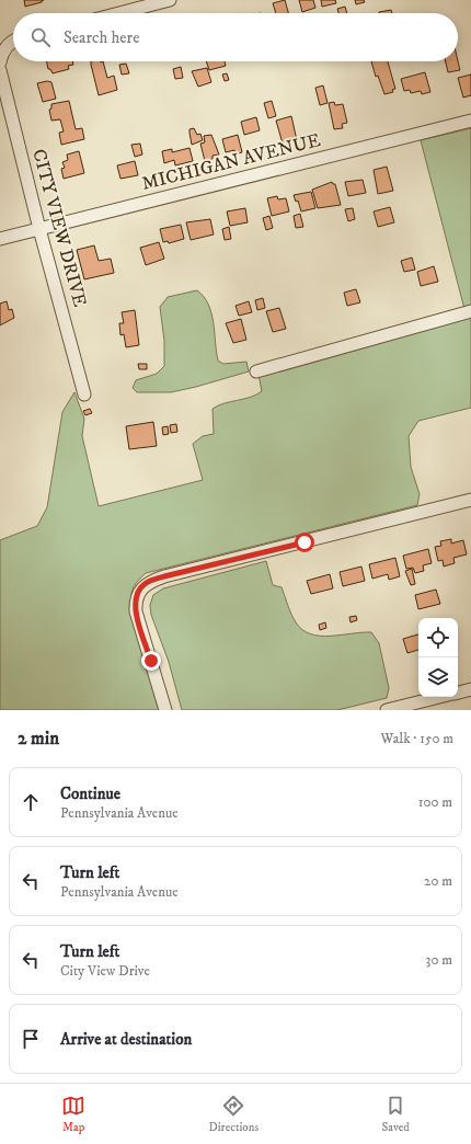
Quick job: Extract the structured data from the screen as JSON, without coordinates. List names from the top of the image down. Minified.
{"streets":{"street":["MICHIGAN AVENUE","CITY VIEW DRIVE"]},"crossings":[["MICHIGAN AVENUE","CITY VIEW DRIVE"]],"page":{"search":"Search here","heading":["2 min","Walk · 150 m"],"list":[["Continue","Pennsylvania Avenue","100 m"],["Turn left","Pennsylvania Avenue","20 m"],["Turn left","City View Drive","30 m"],"Arrive at destination"],"nav":["Map","Directions","Saved"]}}
